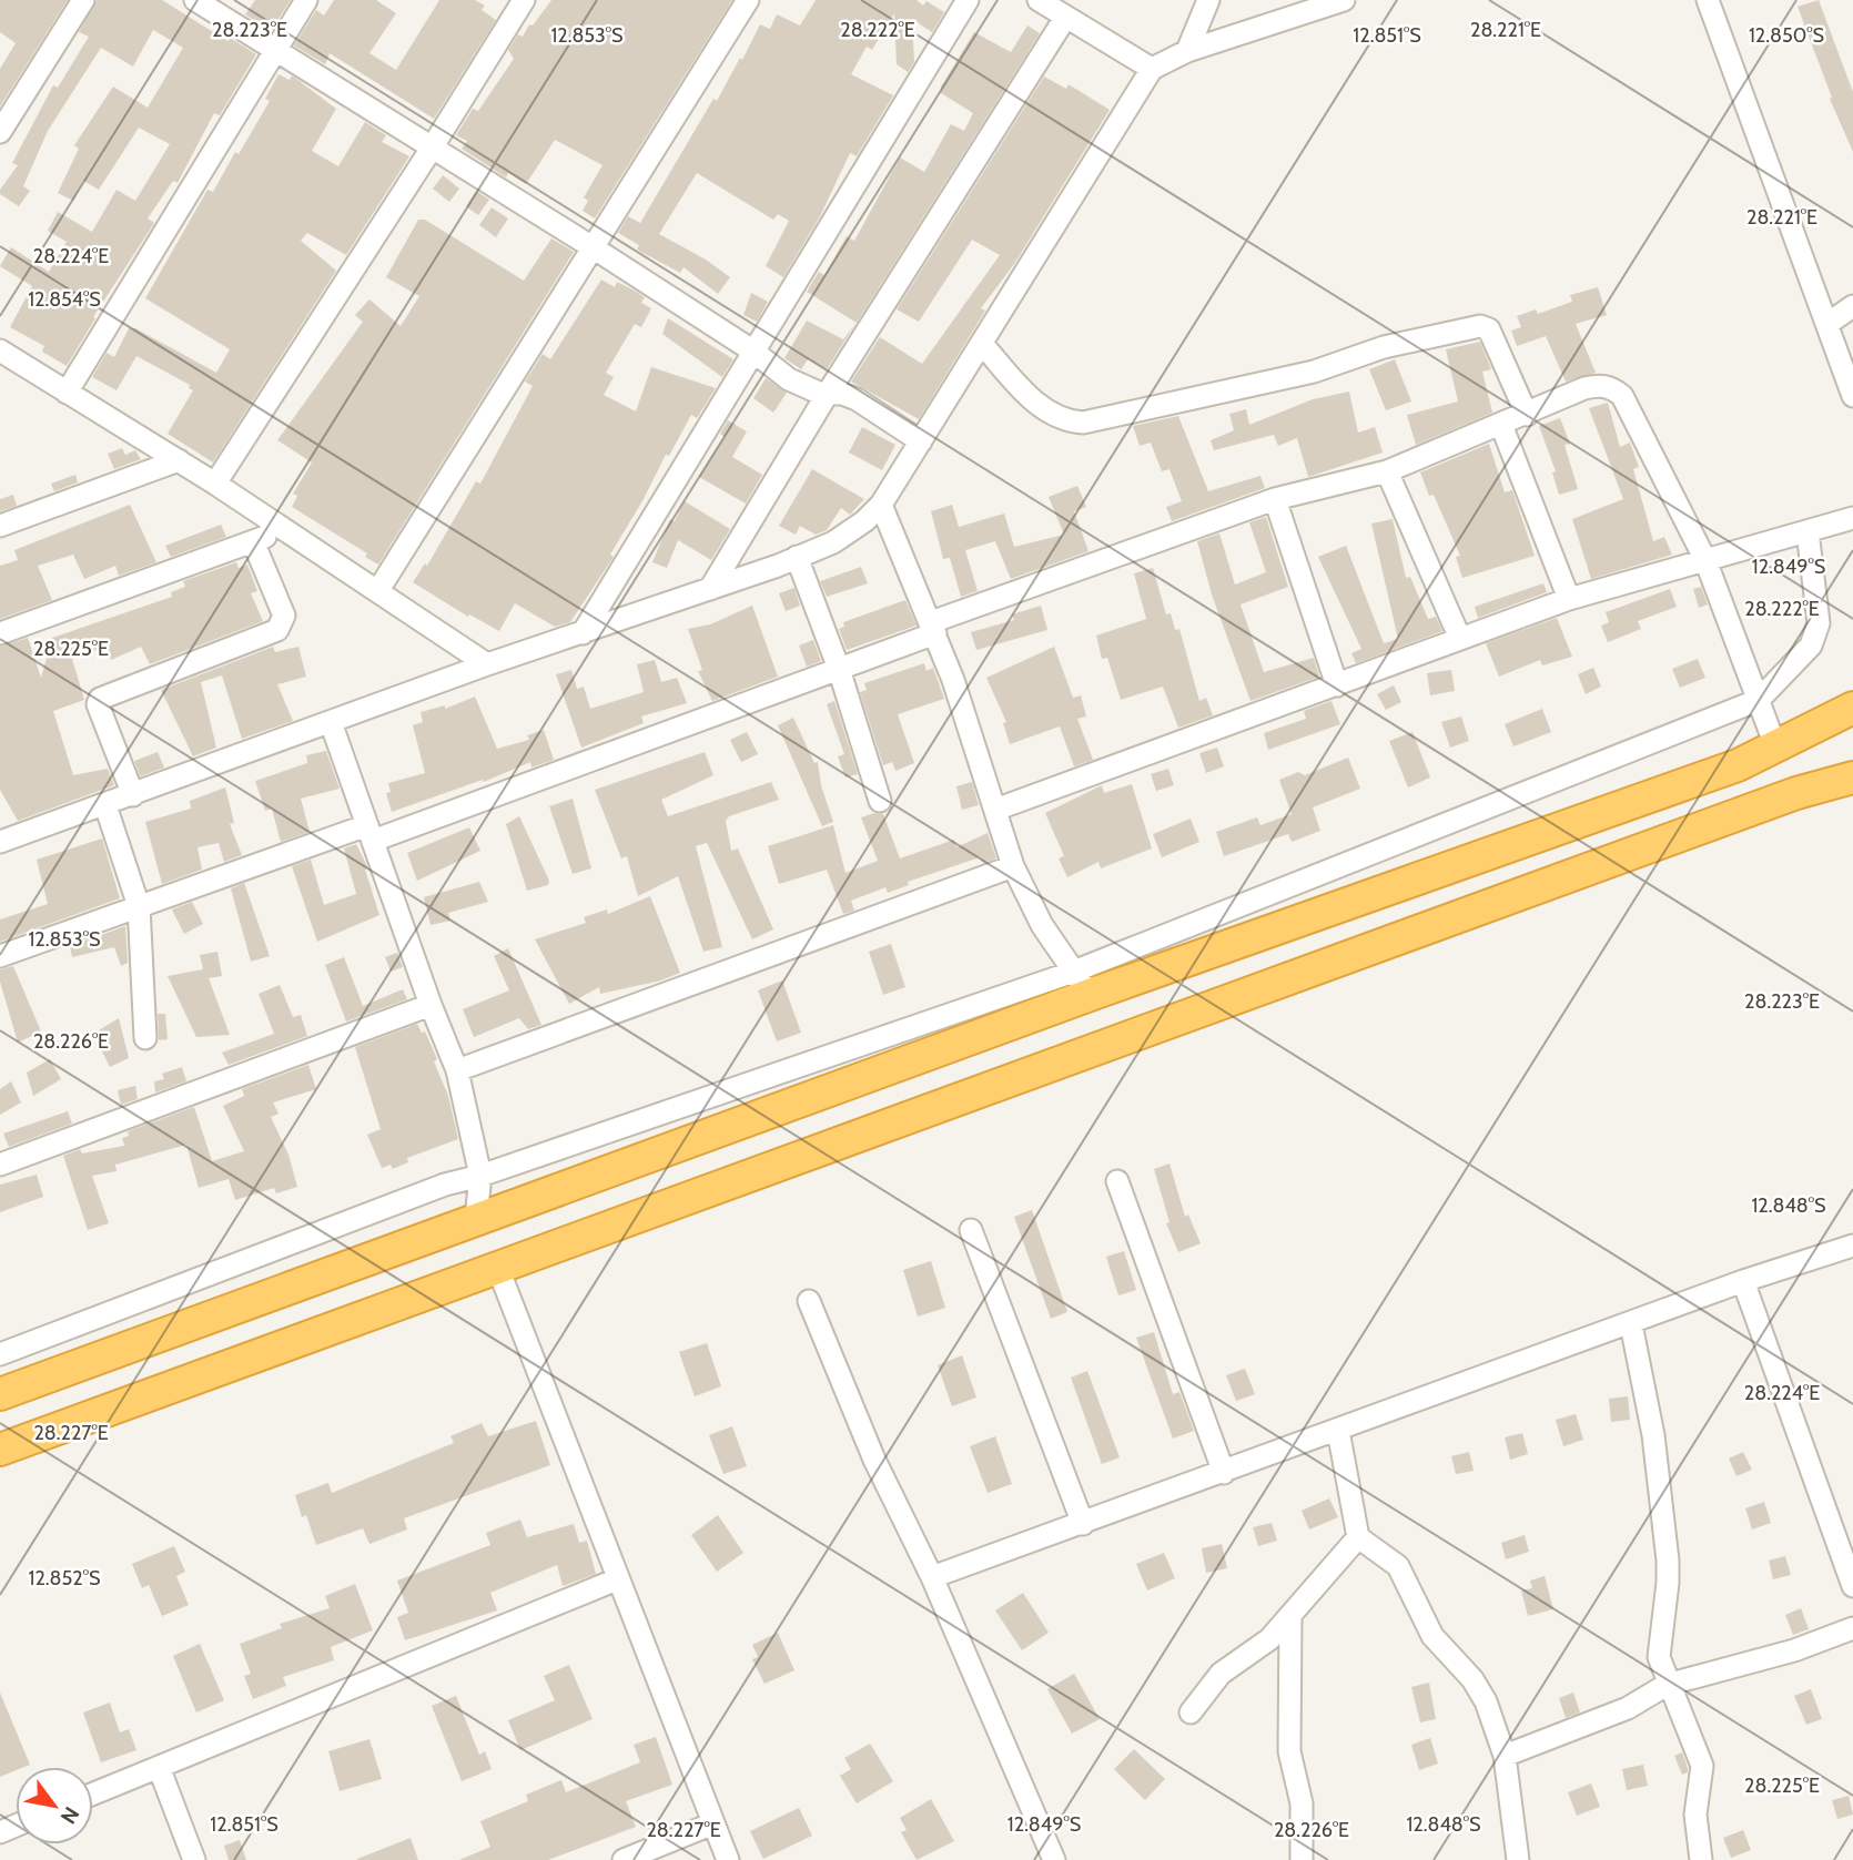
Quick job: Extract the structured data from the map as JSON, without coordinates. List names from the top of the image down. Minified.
{"north":"bottom right","coordinates":["28.223°E","28.222°E","28.221°E","12.853°S","12.851°S","12.850°S","28.224°E","12.854°S","12.849°S","28.225°E","28.226°E","12.848°S","28.227°E","12.852°S"]}
